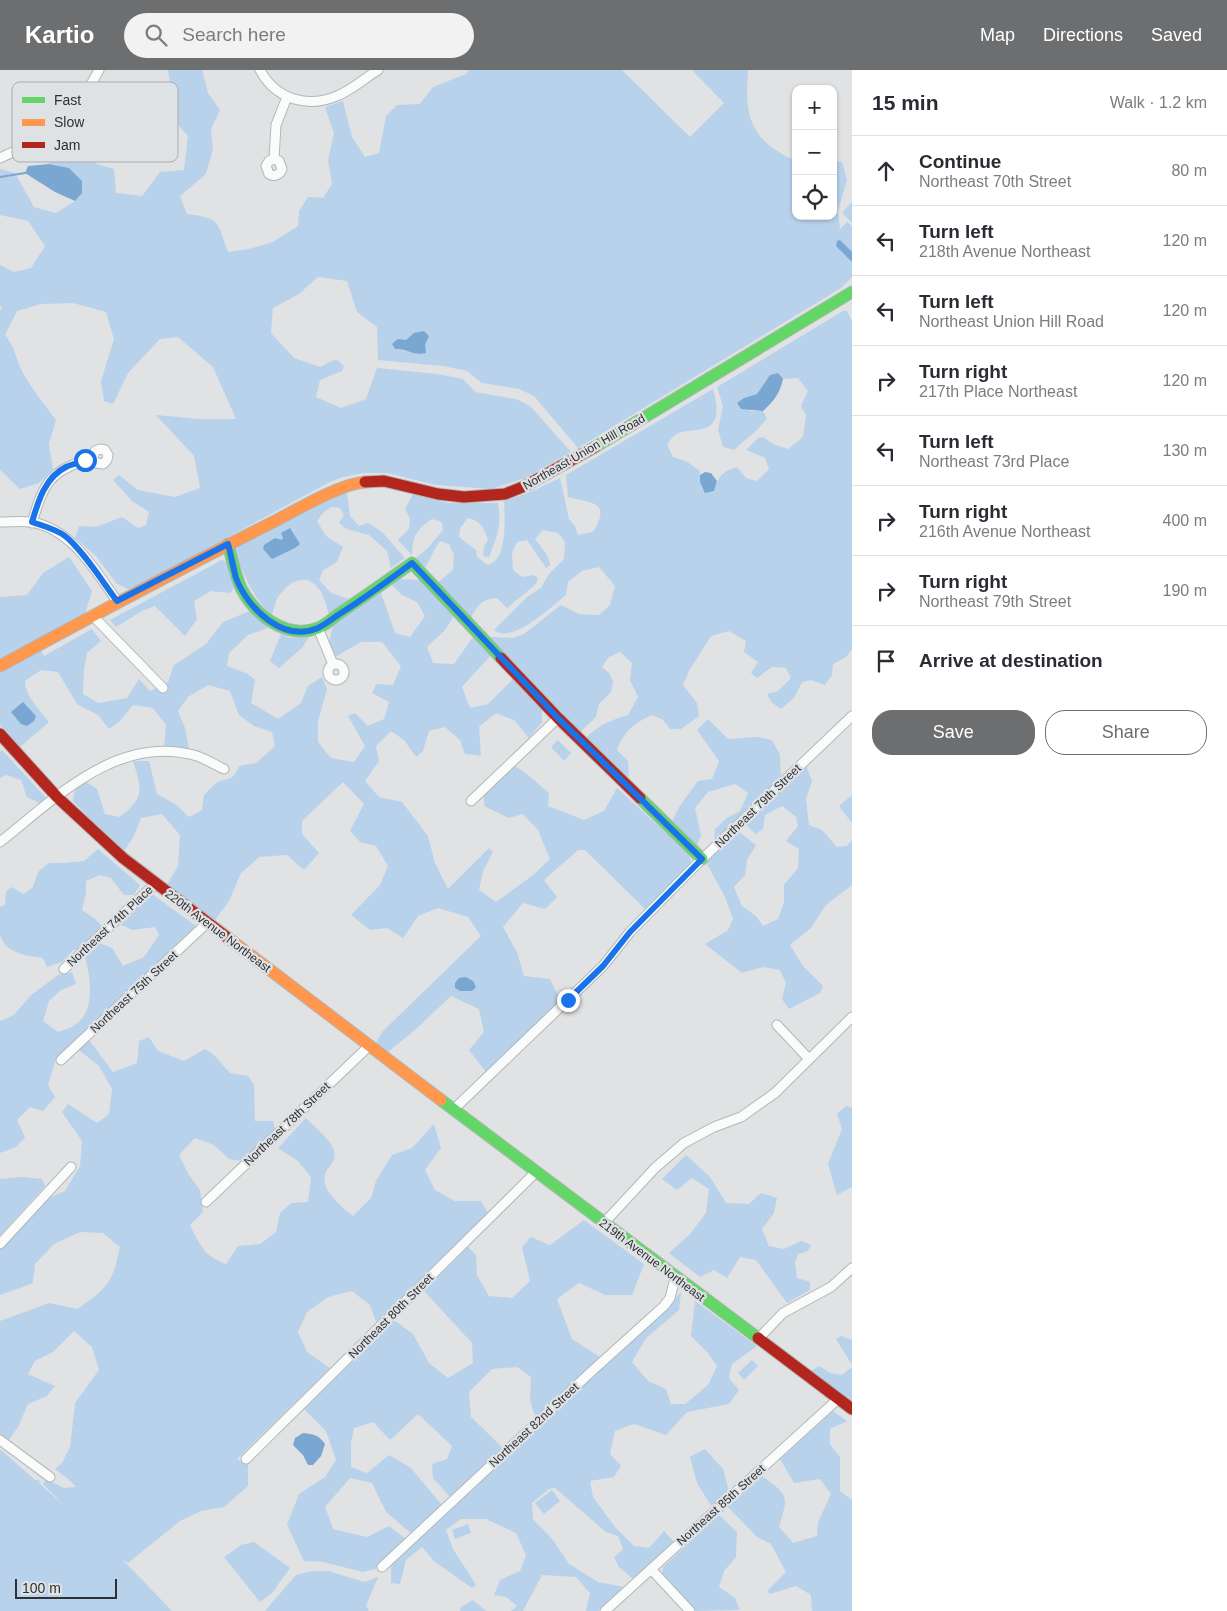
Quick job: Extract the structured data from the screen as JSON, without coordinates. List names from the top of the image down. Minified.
{"streets":{"street":["Northeast Union Hill Road","Northeast 79th Street","Northeast 74th Place","220th Avenue Northeast","Northeast 75th Street","Northeast 78th Street","219th Avenue Northeast","Northeast 80th Street","Northeast 82nd Street","Northeast 85th Street"]},"crossings":[["Northeast 79th Street","220th Avenue Northeast"],["Northeast 79th Street","219th Avenue Northeast"],["Northeast 74th Place","220th Avenue Northeast"],["220th Avenue Northeast","Northeast 75th Street"],["220th Avenue Northeast","Northeast 78th Street"],["220th Avenue Northeast","219th Avenue Northeast"],["219th Avenue Northeast","Northeast 80th Street"],["219th Avenue Northeast","Northeast 82nd Street"],["219th Avenue Northeast","Northeast 85th Street"]],"legend":["Fast","Slow","Jam"],"scale_bar":"100 m","page":{"header":"Kartio","search":"Search here","nav":["Map","Directions","Saved"],"heading":["15 min","Walk · 1.2 km"],"map_buttons":["+","−"],"list":[["Continue","Northeast 70th Street","80 m"],["Turn left","218th Avenue Northeast","120 m"],["Turn left","Northeast Union Hill Road","120 m"],["Turn right","217th Place Northeast","120 m"],["Turn left","Northeast 73rd Place","130 m"],["Turn right","216th Avenue Northeast","400 m"],["Turn right","Northeast 79th Street","190 m"],"Arrive at destination"],"buttons":["Save","Share"],"scale":"100 m"}}
